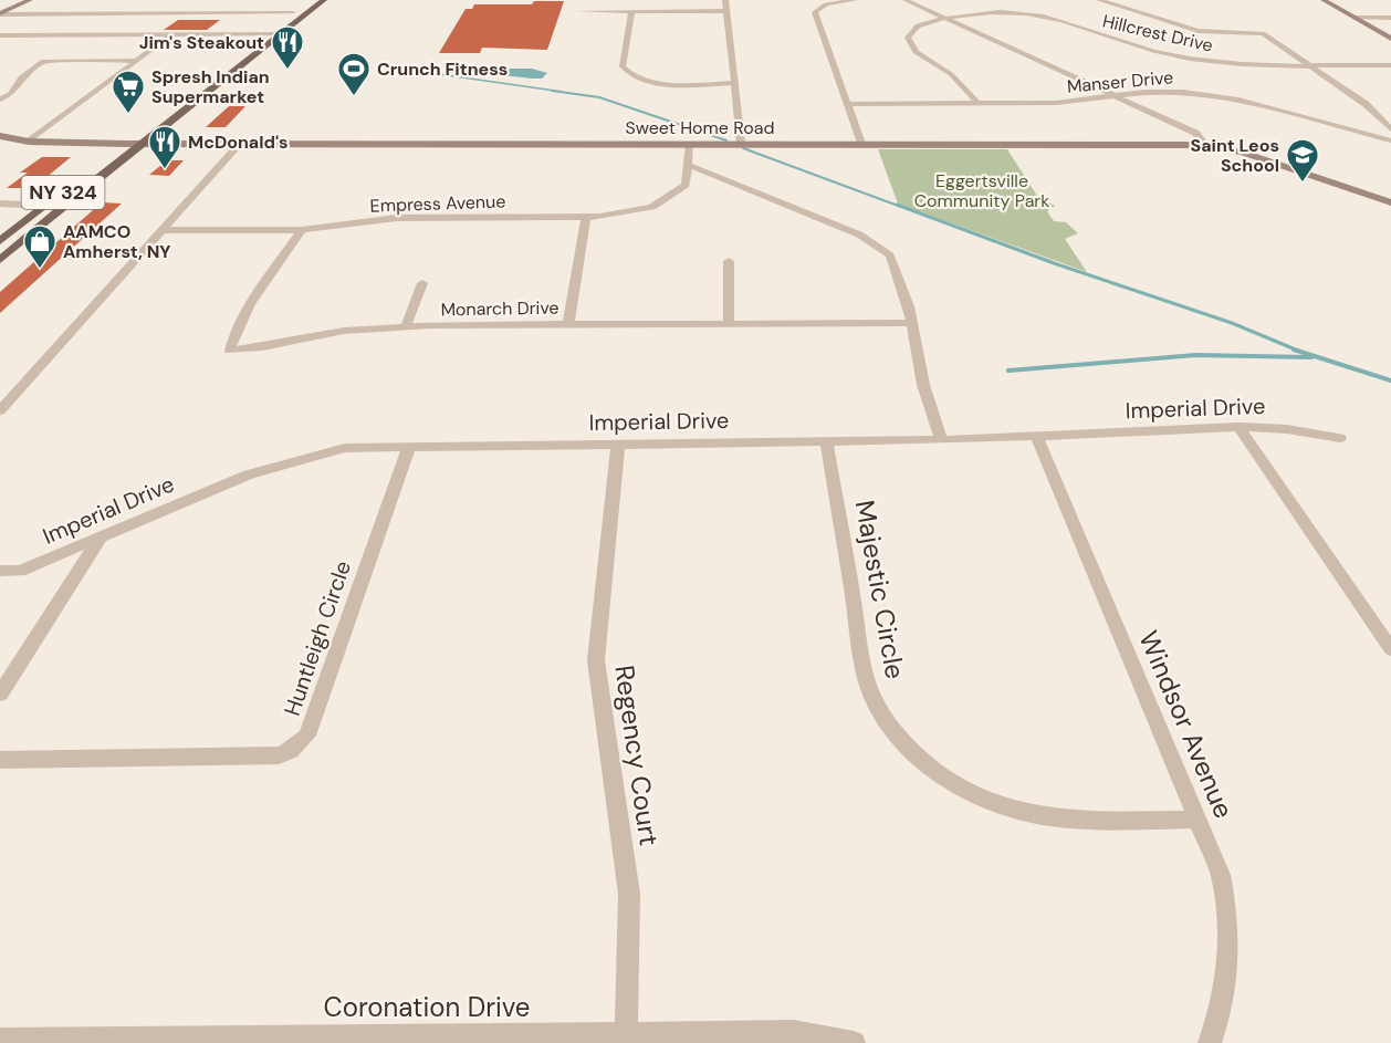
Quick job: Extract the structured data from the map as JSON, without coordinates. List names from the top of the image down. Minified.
{"streets":{"main road":["NY 324"],"street":["Hillcrest Drive","Manser Drive","Sweet Home Road","Empress Avenue","Monarch Drive","Imperial Drive","Majestic Circle","Huntleigh Circle","Windsor Avenue","Regency Court","Coronation Drive"]},"crossings":[["Hillcrest Drive","Manser Drive"],["Sweet Home Road","NY 324"],["Empress Avenue","Monarch Drive"],["Imperial Drive","Majestic Circle"],["Imperial Drive","Huntleigh Circle"],["Imperial Drive","Windsor Avenue"],["Imperial Drive","Regency Court"],["Majestic Circle","Windsor Avenue"],["Regency Court","Coronation Drive"]],"parks":["Eggertsville Community Park"],"places":{"restaurant":["Jim's Steakout","McDonald's"],"sports":["Crunch Fitness"],"supermarket":["Spresh Indian Supermarket"],"school or university":["Saint Leos School"],"shop":["AAMCO Amherst, NY"]}}
